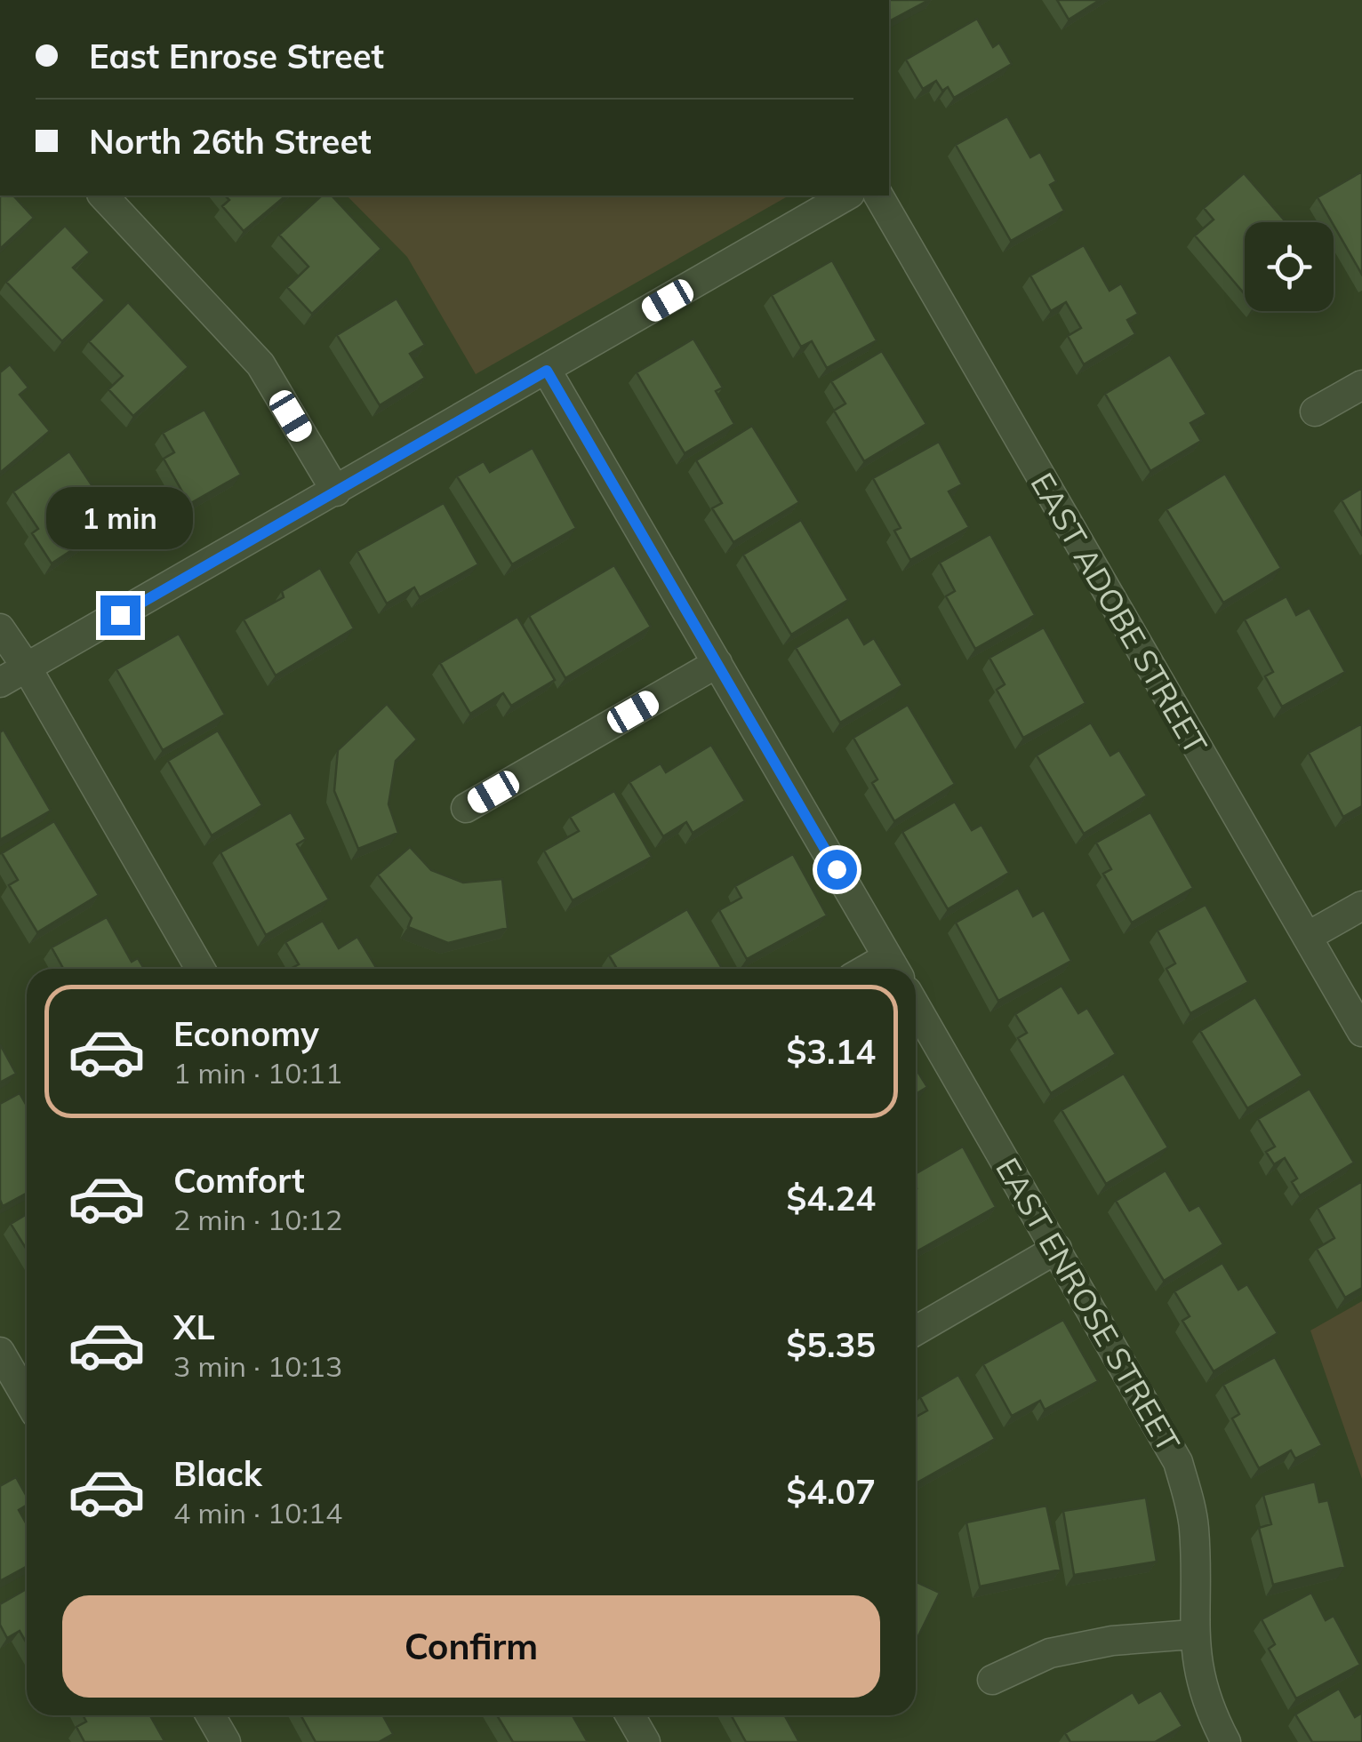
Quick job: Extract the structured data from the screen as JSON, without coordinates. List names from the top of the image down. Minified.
{"streets":{"street":["EAST ADOBE STREET","EAST ENROSE STREET"]},"page":{"banner":["East Enrose Street","North 26th Street"],"bubble":"1 min","list":[{"name":"Economy","note":"1 min · 10:11","value":"$3.14"},{"name":"Comfort","note":"2 min · 10:12","value":"$4.24"},{"name":"XL","note":"3 min · 10:13","value":"$5.35"},{"name":"Black","note":"4 min · 10:14","value":"$4.07"}],"buttons":"Confirm"}}
